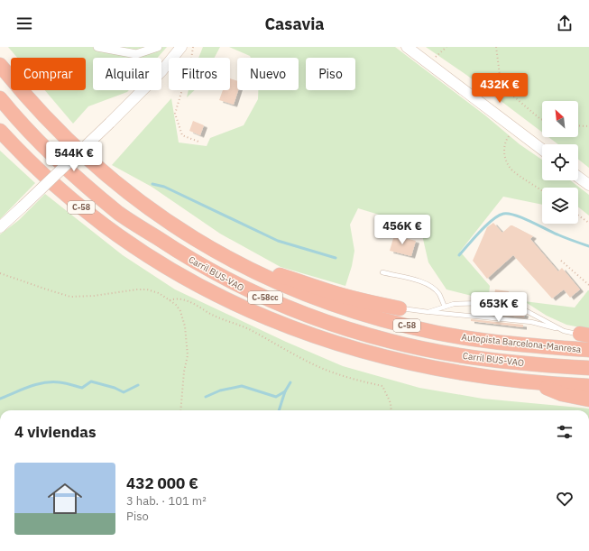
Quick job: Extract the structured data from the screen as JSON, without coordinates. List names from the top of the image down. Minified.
{"streets":{"highway":["C-58","Carril BUS-VAO","C-58cc","Autopista Barcelona-Manresa"]},"north":"top left","page":{"header":"Casavia","chip":["Comprar","Alquilar","Filtros","Nuevo","Piso"],"price":["432K €","544K €","456K €","653K €"],"heading":"4 viviendas","list":[{"name":"432 000 €","note":"3 hab. · 101 m² · Piso"}]}}
